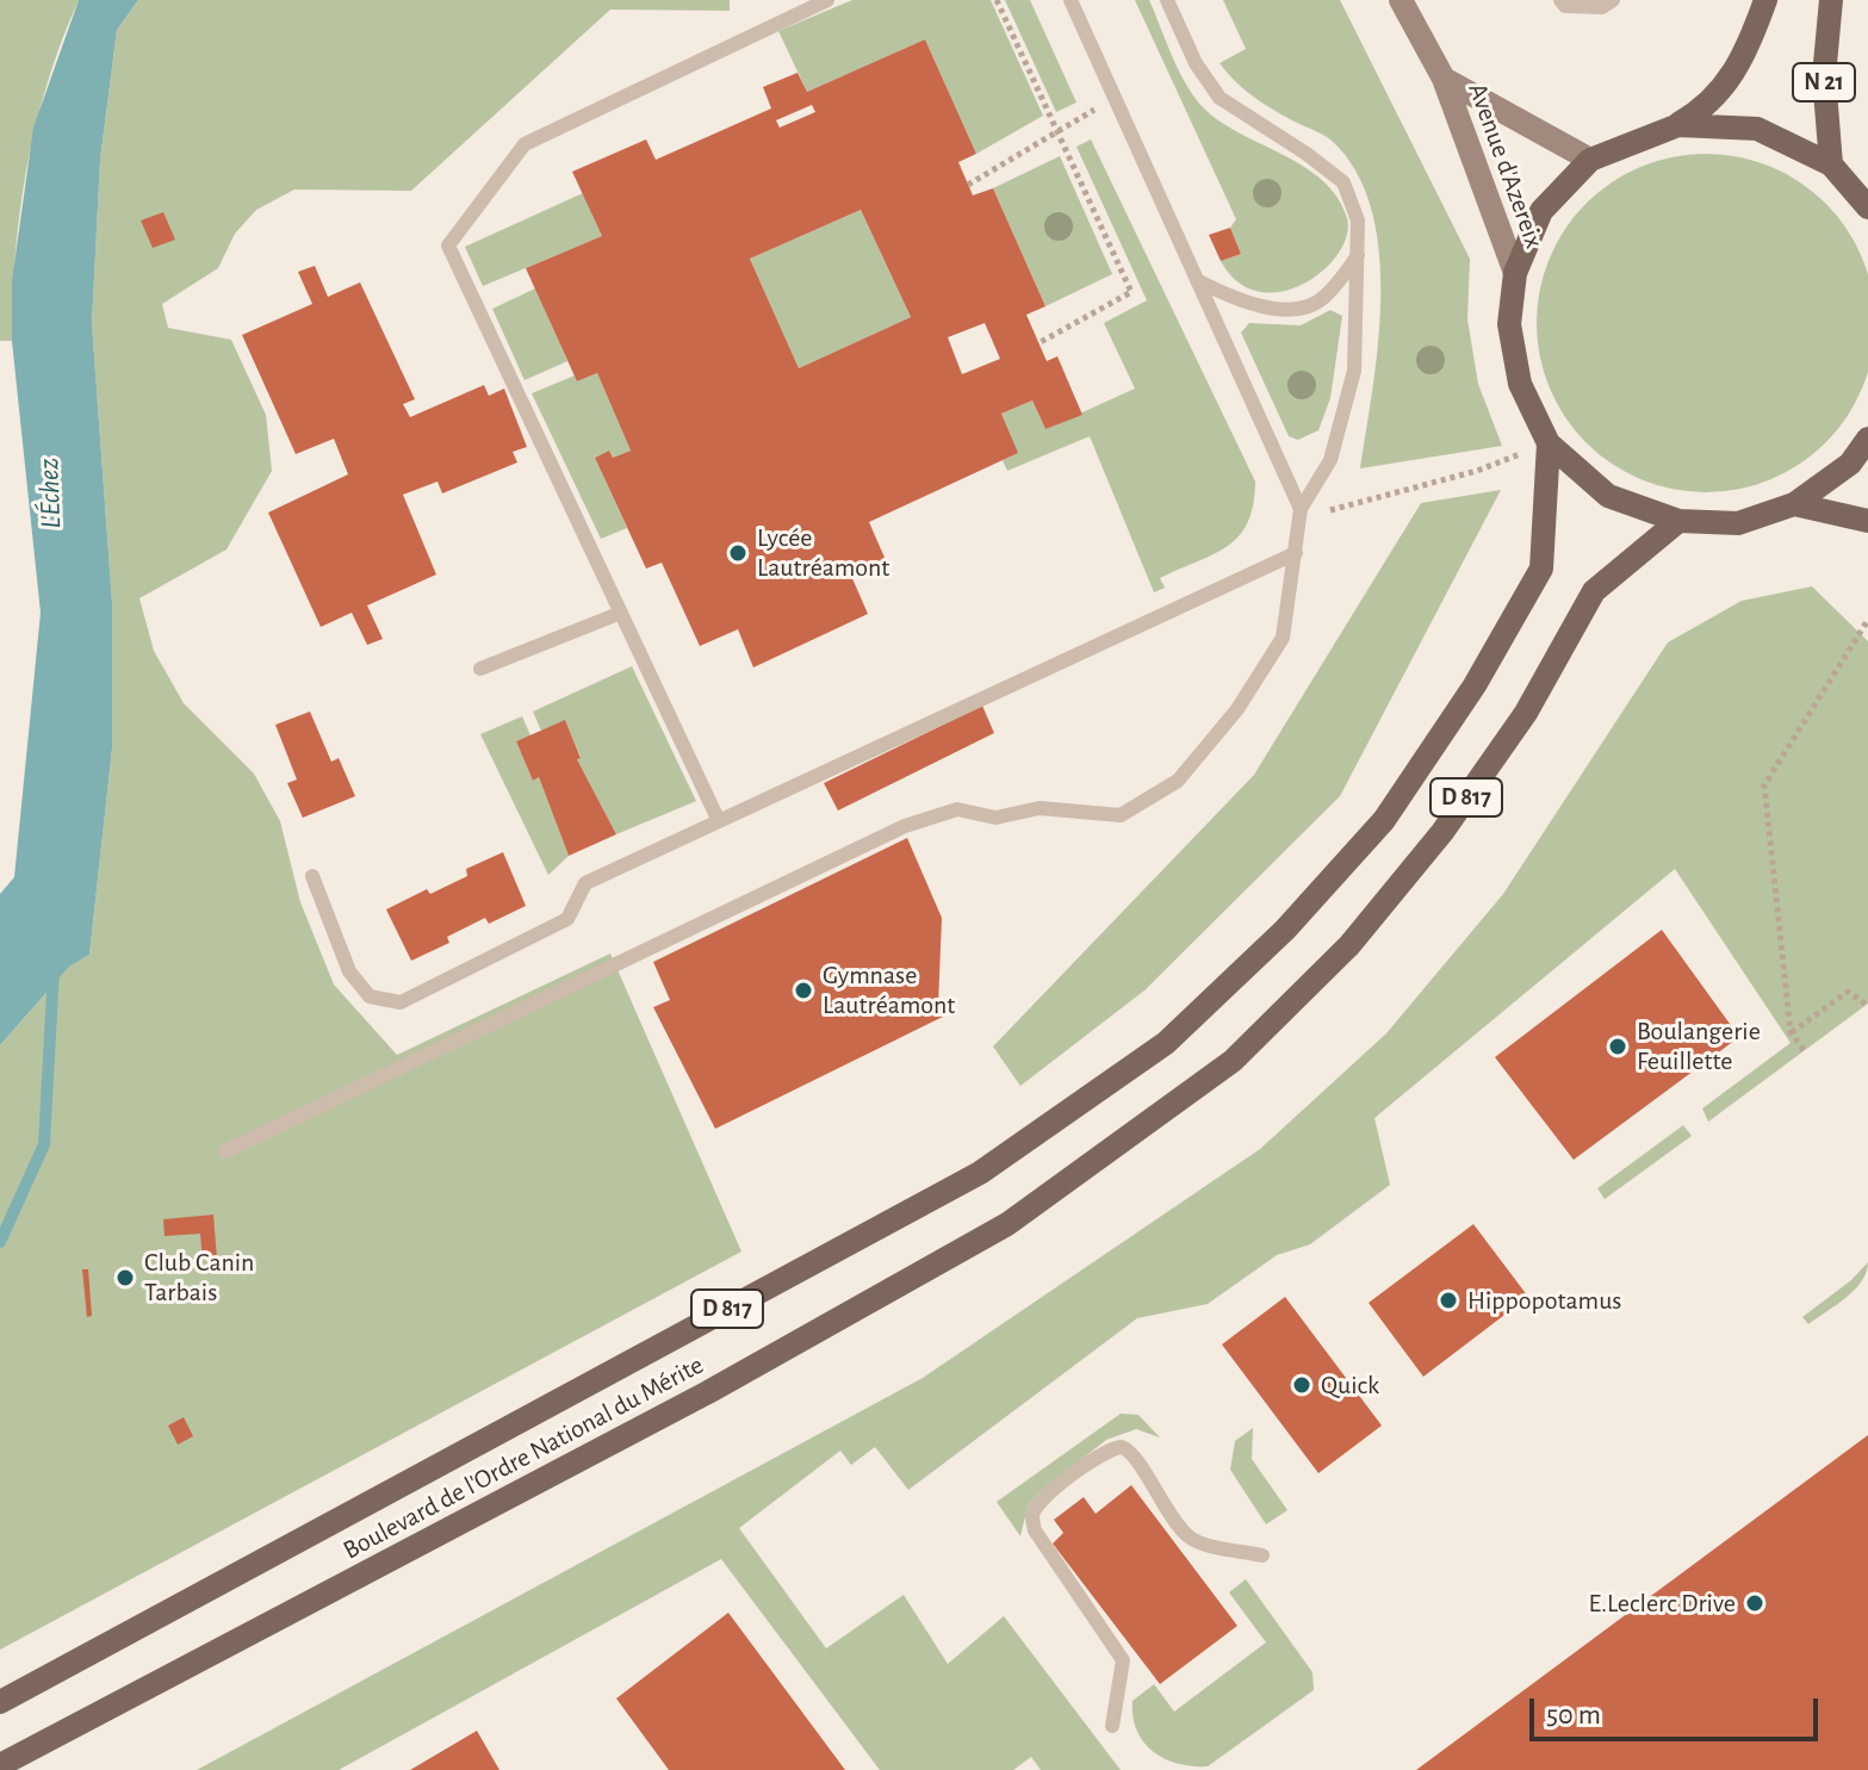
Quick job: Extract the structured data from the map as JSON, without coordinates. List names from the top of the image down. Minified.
{"streets":{"main road":["N 21","Avenue d'Azereix","D 817","Boulevard de l'Ordre National du Mérite"]},"water":["L'Échez"],"places":["Lycée Lautréamont","Gymnase Lautréamont","Boulangerie Feuillette","Club Canin Tarbais","Hippopotamus","Quick","E.Leclerc Drive"],"scale_bar":"50 m"}
